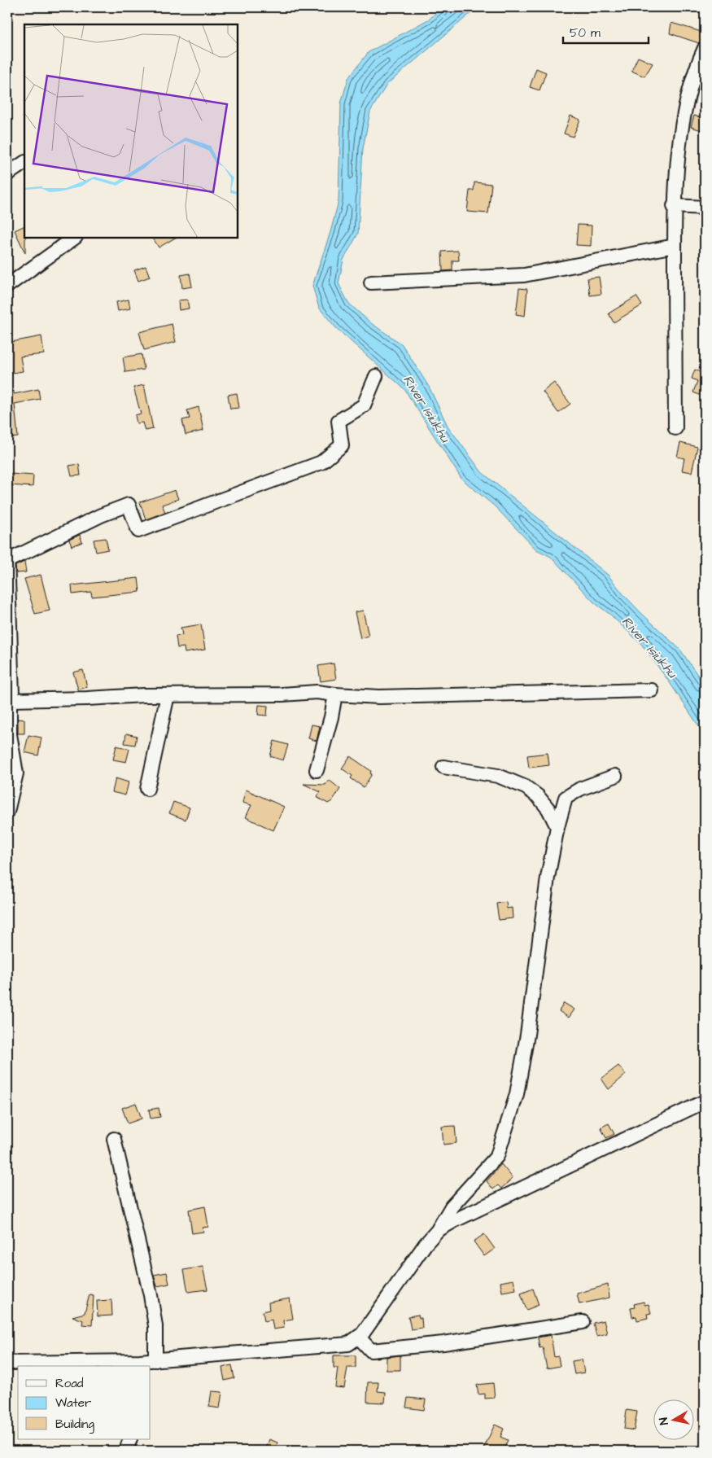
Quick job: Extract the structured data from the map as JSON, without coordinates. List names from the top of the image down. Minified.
{"water":["River Isiukhu"],"legend":["Road","Water","Building"],"scale_bar":"50 m","north":"left"}
